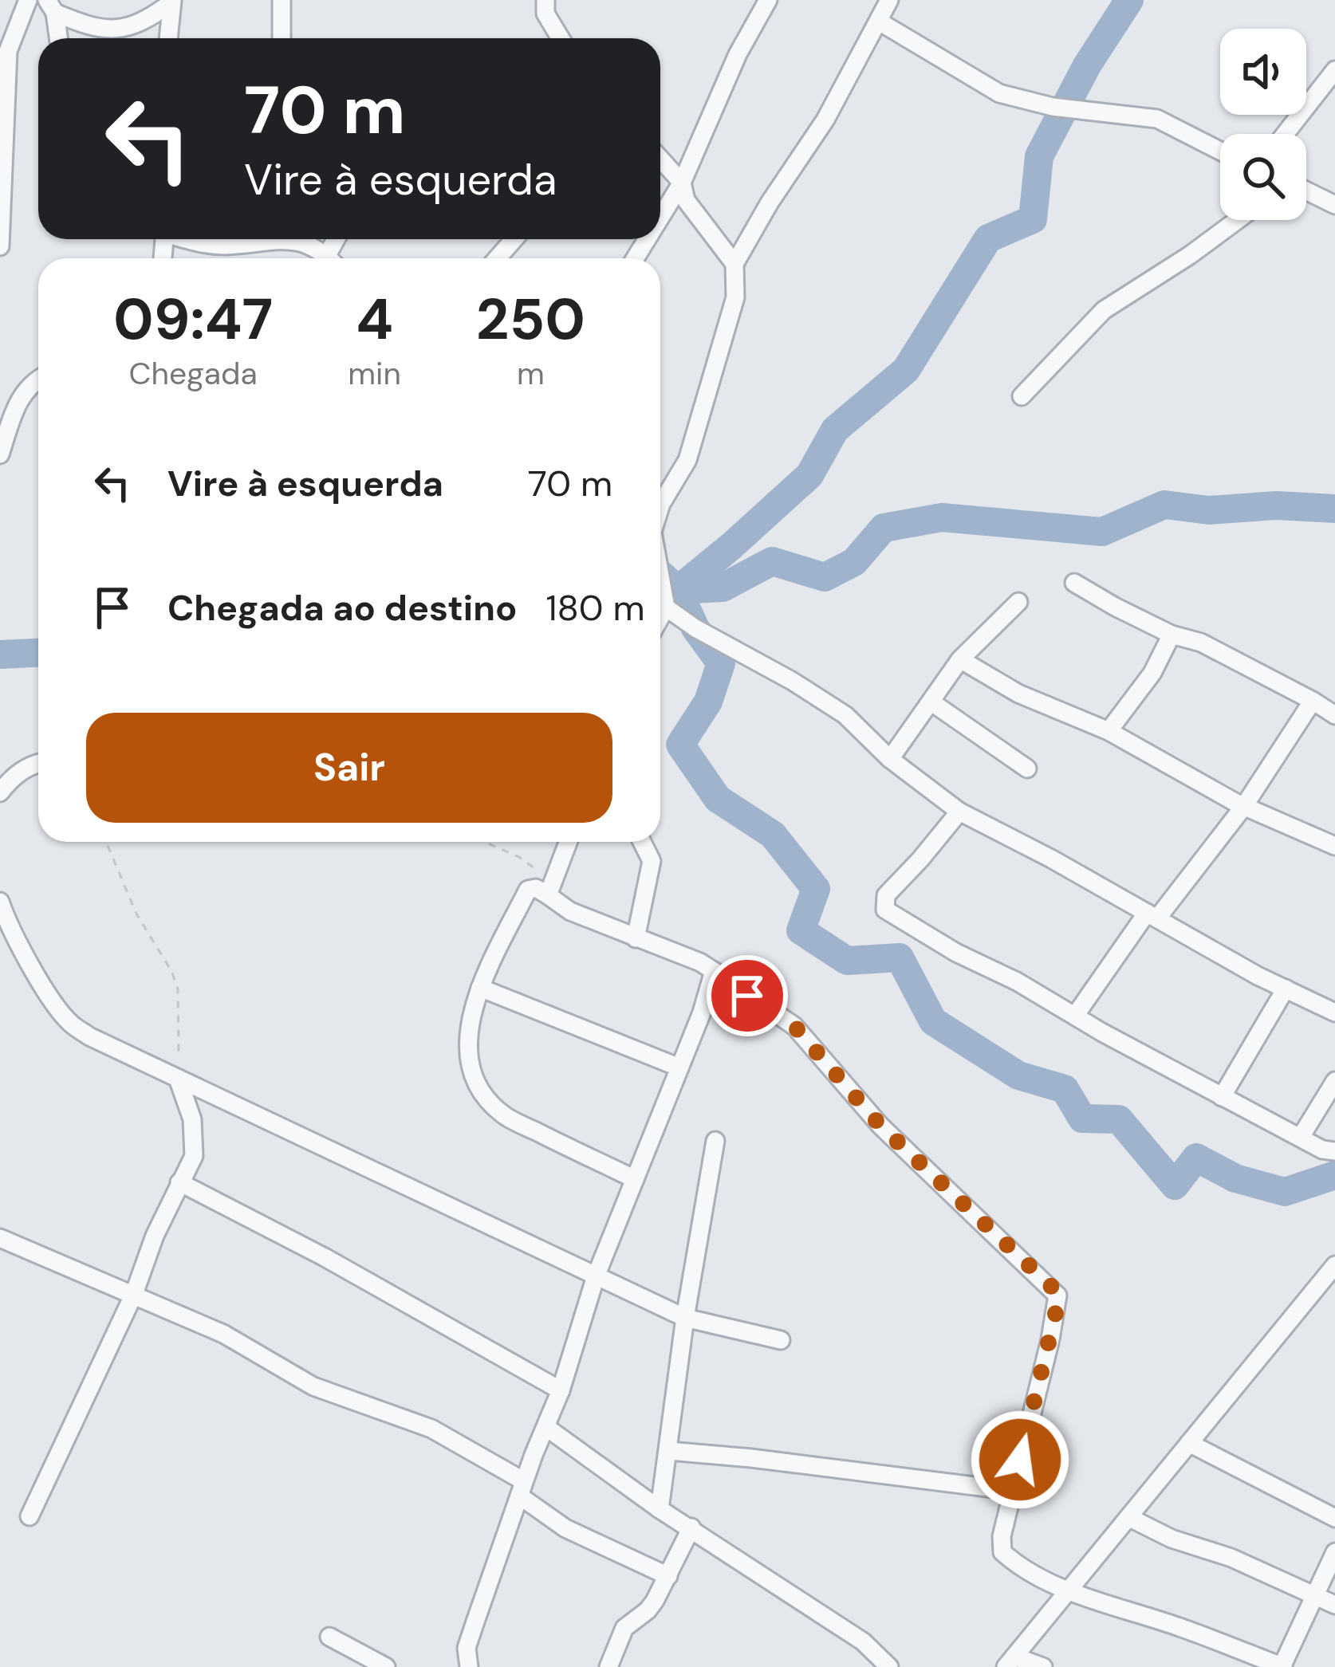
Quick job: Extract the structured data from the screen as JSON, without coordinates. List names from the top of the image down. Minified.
{"page":{"turn":["70 m","Vire à esquerda"],"eta":["09:47","Chegada","4","min","250","m"],"list":[{"name":"Vire à esquerda","value":"70 m"},{"name":"Chegada ao destino","value":"180 m"}],"buttons":"Sair"}}
